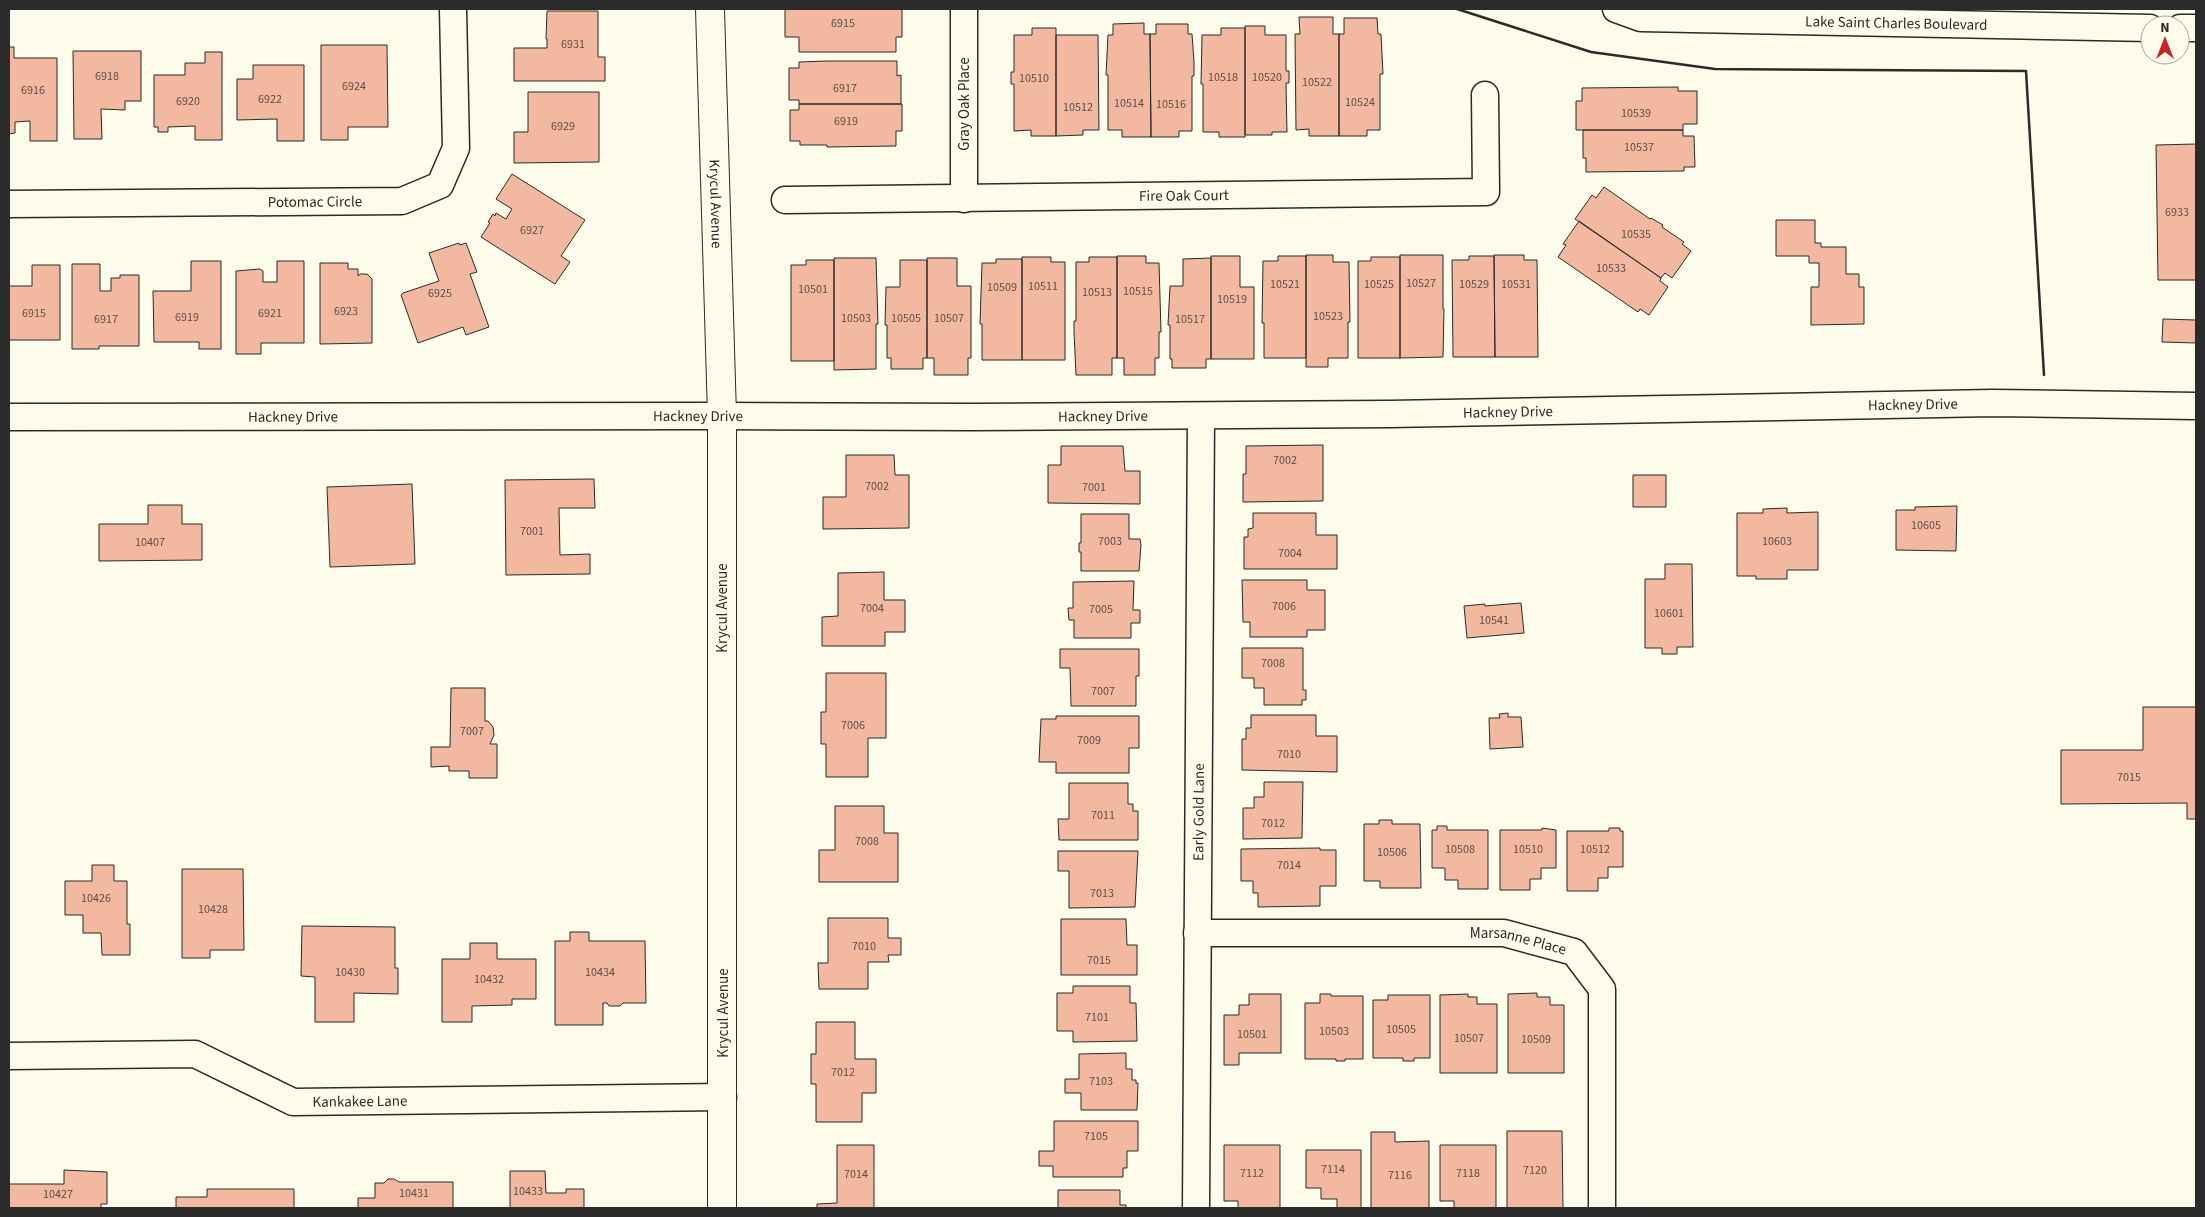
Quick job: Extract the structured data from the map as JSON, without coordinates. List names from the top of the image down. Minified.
{"streets":{"street":["Lake Saint Charles Boulevard","Gray Oak Place","Fire Oak Court","Potomac Circle","Krycul Avenue","Hackney Drive","Early Gold Lane","Marsanne Place","Kankakee Lane"]},"crossings":[["Gray Oak Place","Fire Oak Court"],["Krycul Avenue","Hackney Drive"],["Krycul Avenue","Kankakee Lane"],["Hackney Drive","Early Gold Lane"],["Early Gold Lane","Marsanne Place"]],"house_numbers":["6915","6931","6918","10518","10520","10510","10522","6924","6917","6916","6922","6920","10524","10514","10516","10512","10539","6919","6929","10537","6933","6927","10535","10533","10527","10521","10525","10529","10531","10511","10509","10501","10515","10513","6925","10519","6923","6915","6921","10523","6919","10503","10505","10507","6917","10517","7002","7002","7001","10605","7001","7003","10603","10407","7004","7006","7004","7005","10601","10541","7008","7007","7006","7007","7009","7010","7015","7011","7012","7008","10508","10510","10512","10506","7014","7013","10426","10428","7010","7015","10430","10434","10432","7101","10505","10503","10501","10507","10509","7012","7103","7105","7114","7120","7112","7118","7014","7116","10433","10431","10427"],"north":"top"}
